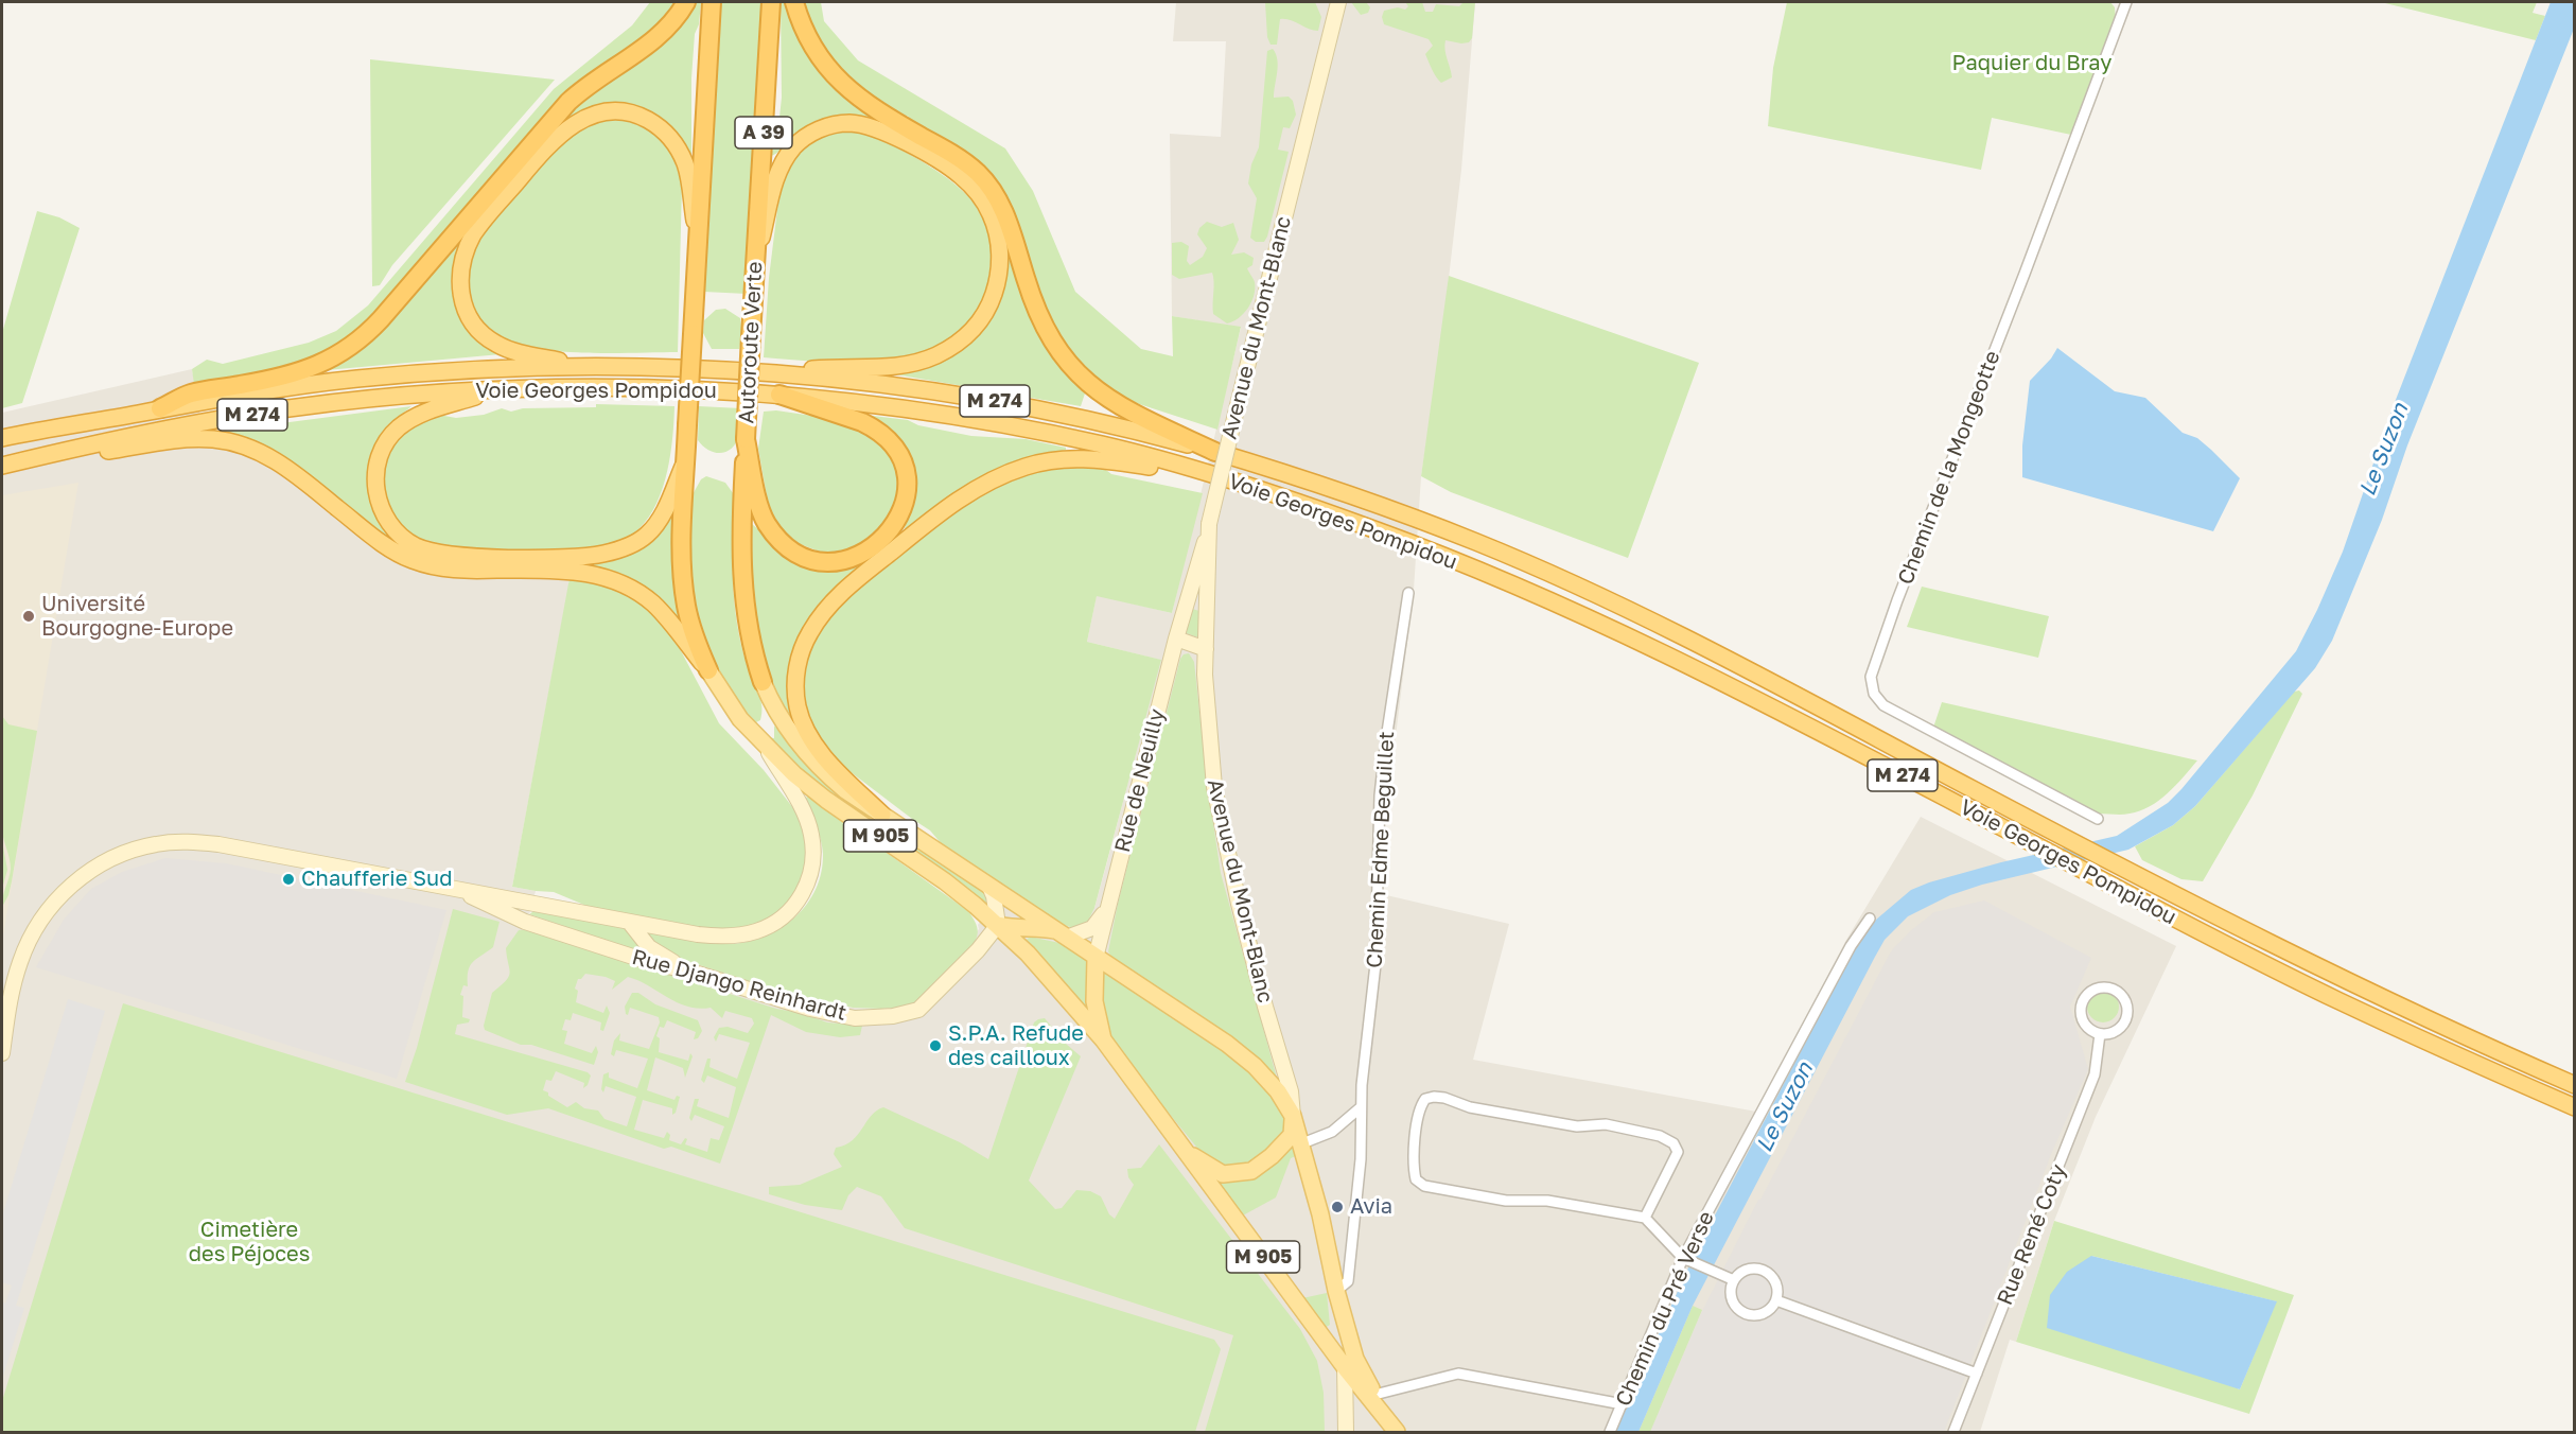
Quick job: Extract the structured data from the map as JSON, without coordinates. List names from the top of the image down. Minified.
{"streets":{"highway":["A 39","Autoroute Verte","Voie Georges Pompidou","M 274"],"main road":["Avenue du Mont-Blanc","Rue de Neuilly","M 905","Rue Django Reinhardt"],"street":["Chemin de la Mongeotte","Chemin Edme Beguillet","Rue René Coty","Chemin du Pré Verse"]},"crossings":[["A 39","Rue de Neuilly"],["Avenue du Mont-Blanc","Rue de Neuilly"],["Avenue du Mont-Blanc","M 905"],["Avenue du Mont-Blanc","Chemin Edme Beguillet"],["Autoroute Verte","M 905"],["Rue de Neuilly","M 905"],["Rue de Neuilly","Rue Django Reinhardt"],["M 905","Chemin Edme Beguillet"]],"water":["Le Suzon"],"parks":["Paquier du Bray","Cimetière des Péjoces"],"places":["Université Bourgogne-Europe","Chaufferie Sud","S.P.A. Refude des cailloux","Avia"]}
